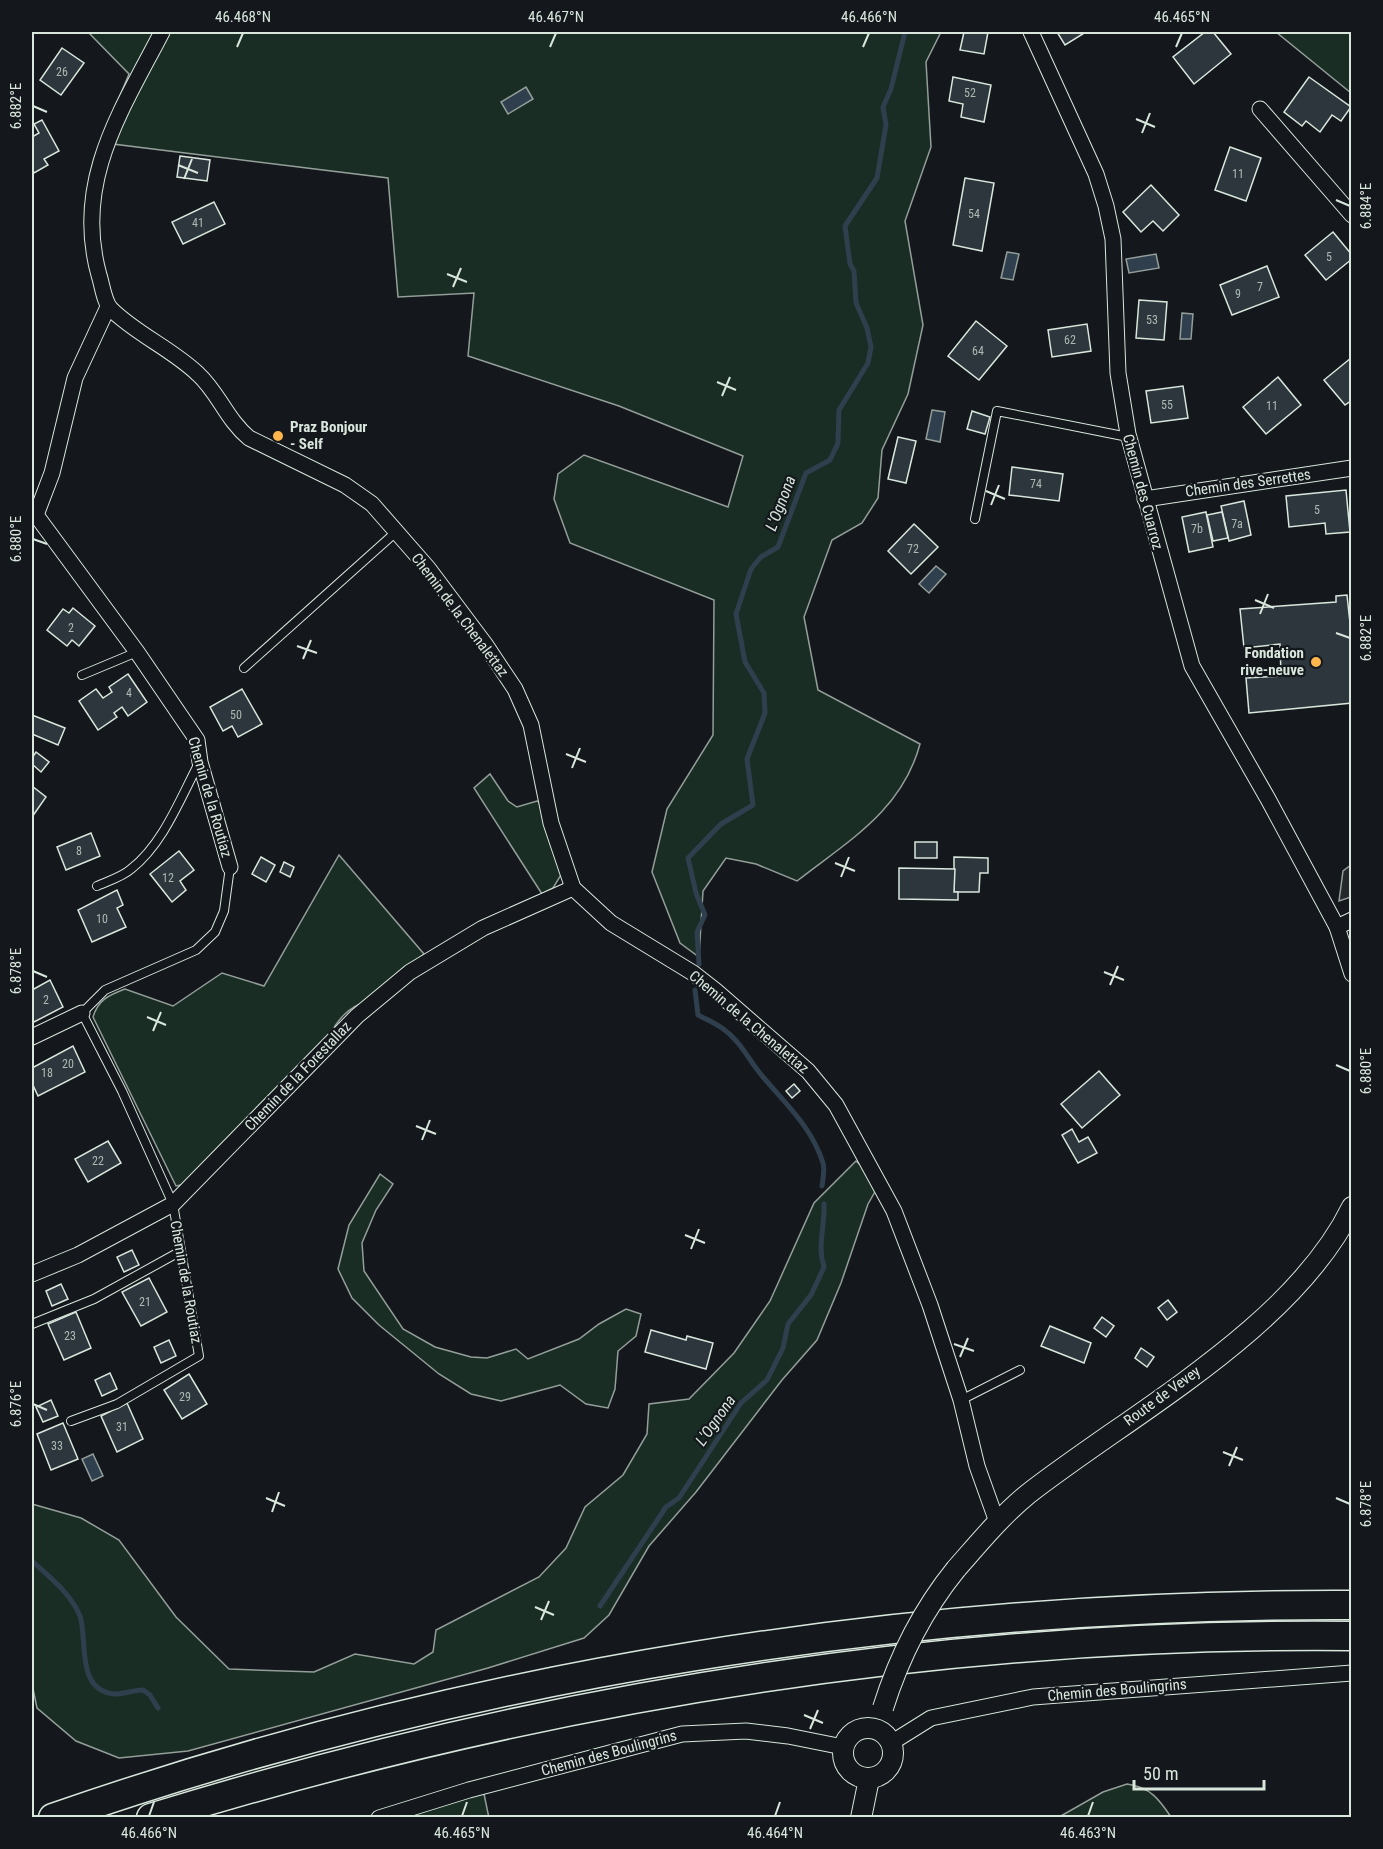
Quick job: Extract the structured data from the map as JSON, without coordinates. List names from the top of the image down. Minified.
{"streets":{"street":["Chemin des Serrettes","Chemin des Cuarroz","Chemin de la Chenalettaz","Chemin de la Routiaz","Chemin de la Forestallaz","Route de Vevey","Chemin des Boulingrins"]},"crossings":[["Chemin des Serrettes","Chemin des Cuarroz"],["Chemin de la Chenalettaz","Chemin de la Forestallaz"],["Chemin de la Chenalettaz","Route de Vevey"],["Chemin de la Routiaz","Chemin de la Forestallaz"],["Route de Vevey","Chemin des Boulingrins"]],"water":["L'Ognona"],"places":["Praz Bonjour - Self","Fondation rive-neuve"],"house_numbers":["26","52","11","54","41","5","7","9","53","62","64","55","11","74","5","7a","7b","72","2","4","50","8","12","10","2","20","18","22","21","23","29","31","33"],"scale_bar":"50 m","coordinates":["46.468°N","46.467°N","46.466°N","46.465°N","6.882°E","6.884°E","6.880°E","6.878°E","6.876°E","46.464°N","46.463°N"]}
